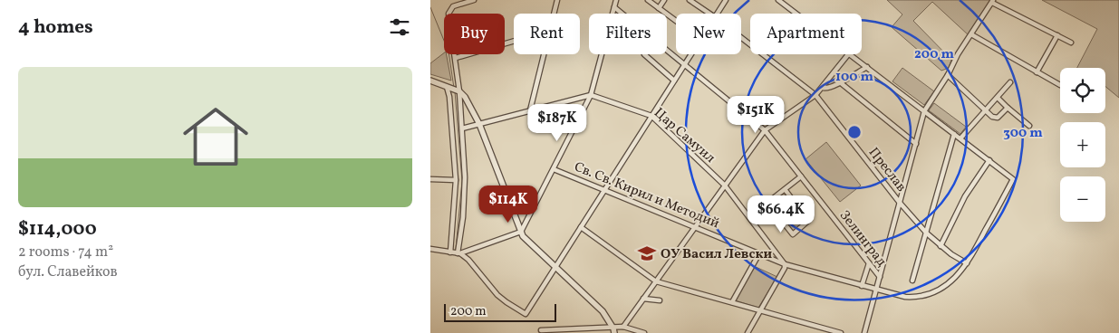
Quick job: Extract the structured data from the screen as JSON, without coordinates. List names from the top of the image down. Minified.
{"streets":{"street":["Цар Самуил","Преслав","Св. Св. Кирил и Методий","Зелинград"]},"crossings":[["Цар Самуил","Св. Св. Кирил и Методий"],["Преслав","Св. Св. Кирил и Методий"]],"places":{"school or university":["ОУ Васил Левски"]},"scale_bar":"200 m","page":{"heading":"4 homes","chip":["Buy","Rent","Filters","New","Apartment"],"list":[{"name":"$114,000","note":"2 rooms · 74 m² · бул. Славейков"}],"map_buttons":["+","−"],"price":["$151K","$187K","$114K","$66.4K"],"scale":"200 m"},"rings":["200 m","100 m","300 m"]}
